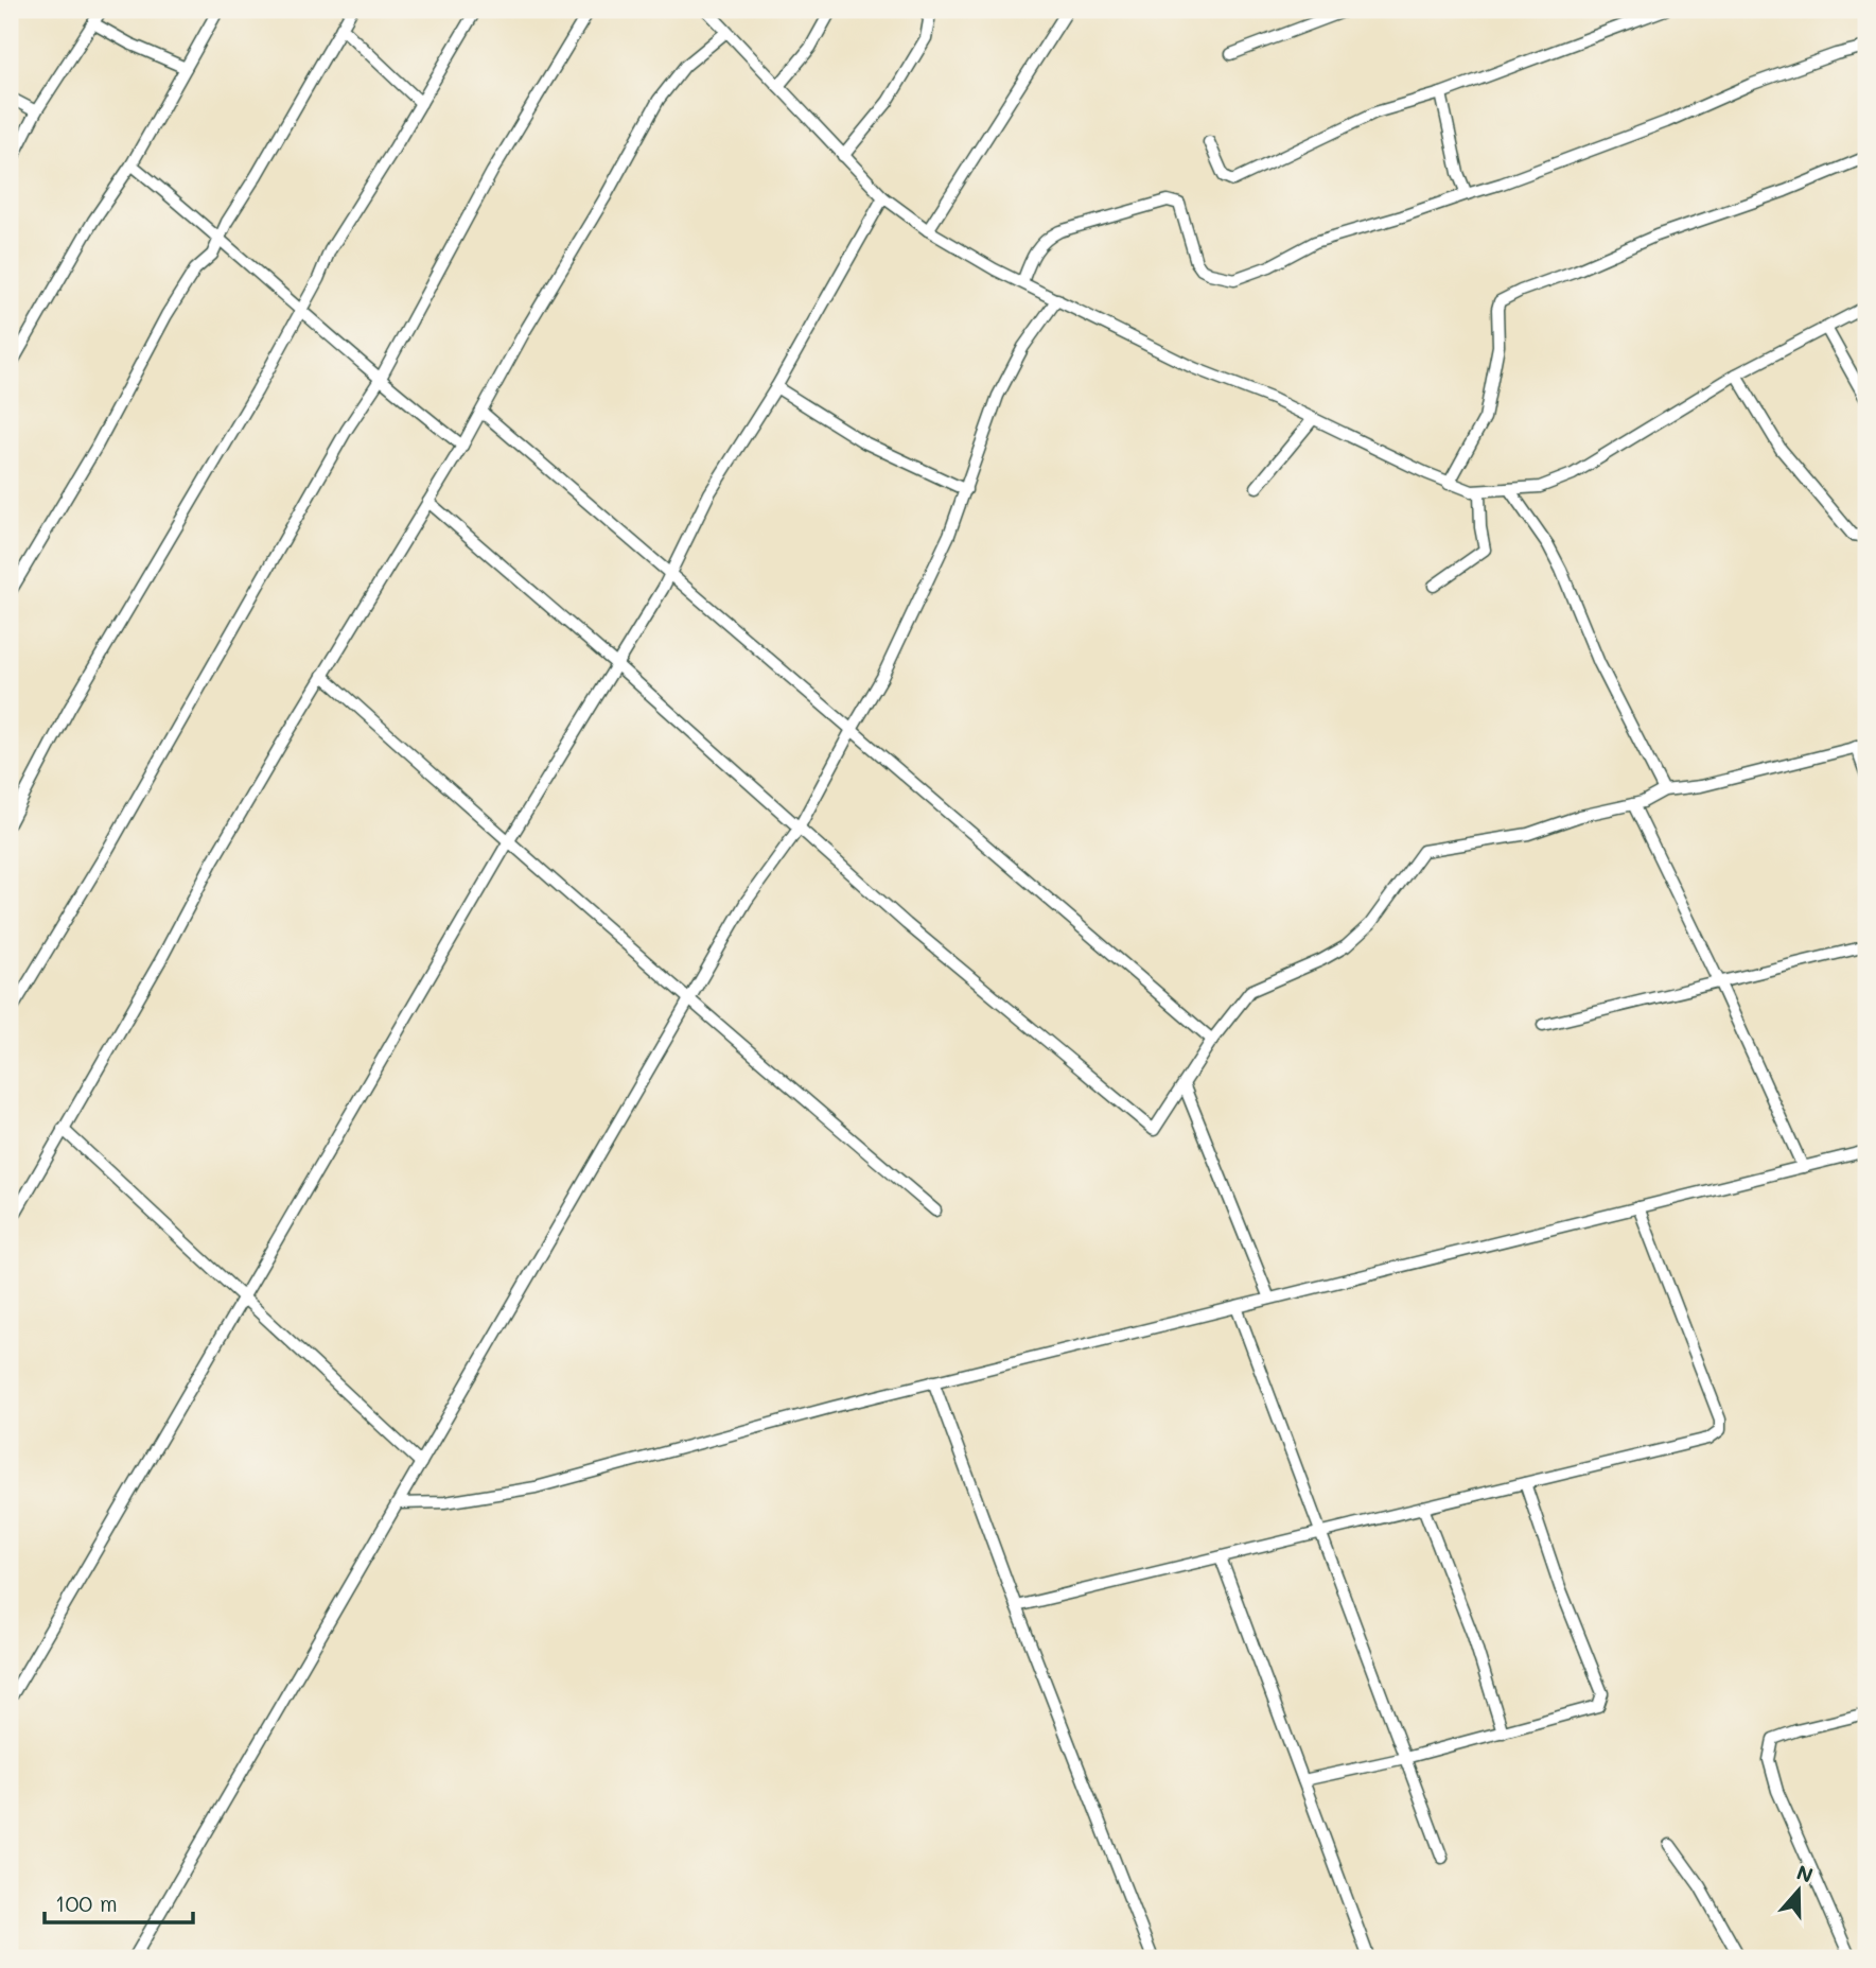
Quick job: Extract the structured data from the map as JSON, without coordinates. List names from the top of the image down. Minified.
{"scale_bar":"100 m","north":"top"}
